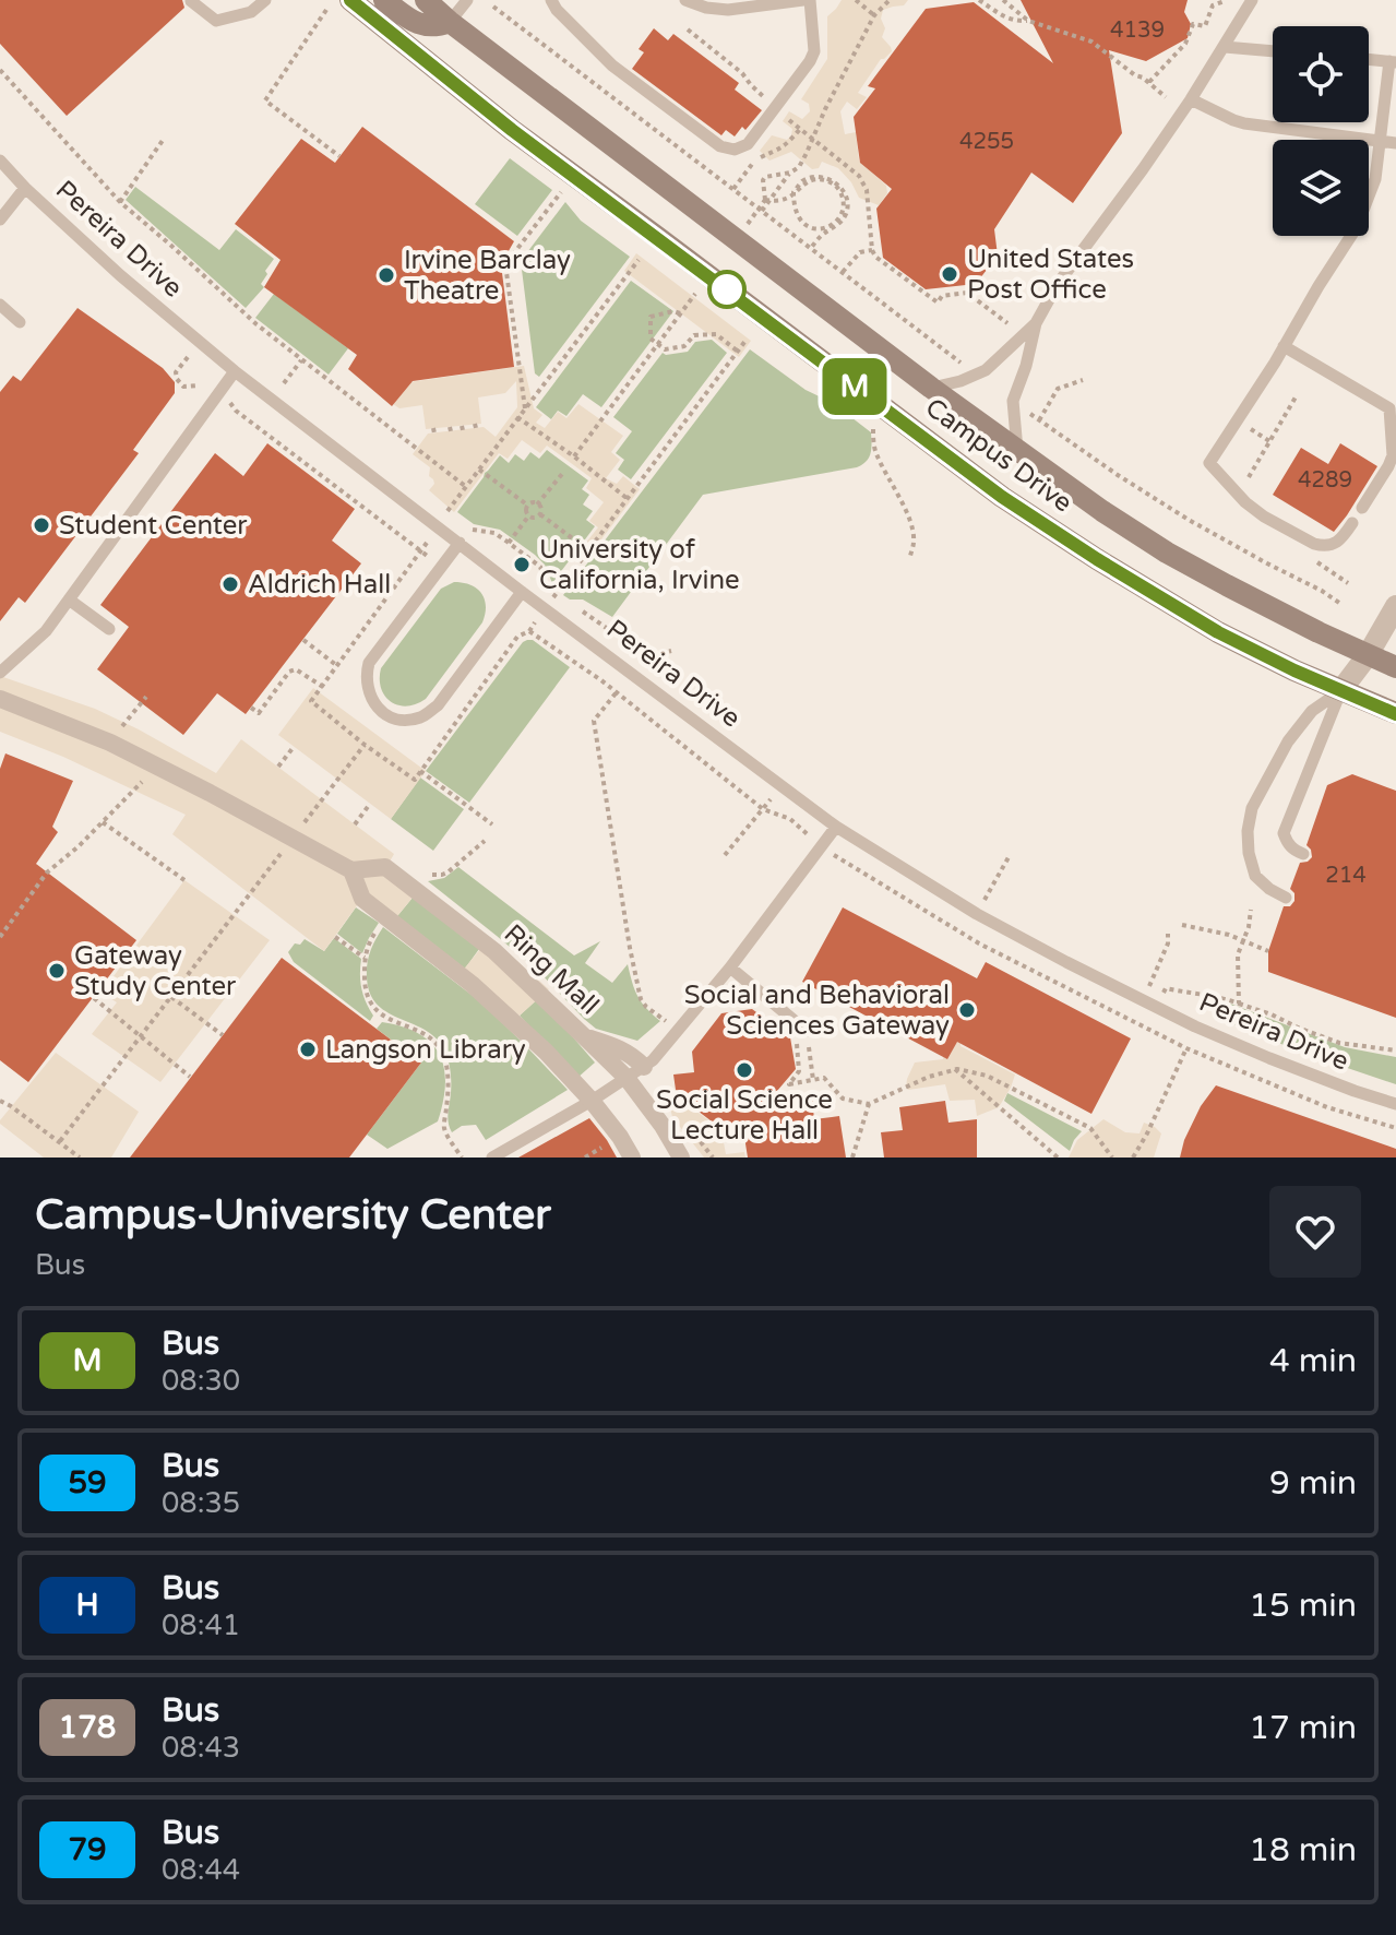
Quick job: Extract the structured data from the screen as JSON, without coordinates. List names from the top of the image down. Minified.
{"streets":{"main road":["Campus Drive"],"street":["Ring Mall"],"lane":["Pereira Drive"]},"places":["United States Post Office","Irvine Barclay Theatre","Student Center","University of California, Irvine","Aldrich Hall","Gateway Study Center","Social and Behavioral Sciences Gateway","Langson Library","Social Science Lecture Hall"],"lines":["bus line M"],"house_numbers":["4139","4255","4289","214"],"page":{"on_map":"M","heading":["Campus-University Center","Bus"],"list":[{"mark":"M","name":"Bus","note":"08:30","value":"4 min"},{"mark":"59","name":"Bus","note":"08:35","value":"9 min"},{"mark":"H","name":"Bus","note":"08:41","value":"15 min"},{"mark":"178","name":"Bus","note":"08:43","value":"17 min"},{"mark":"79","name":"Bus","note":"08:44","value":"18 min"}]}}
